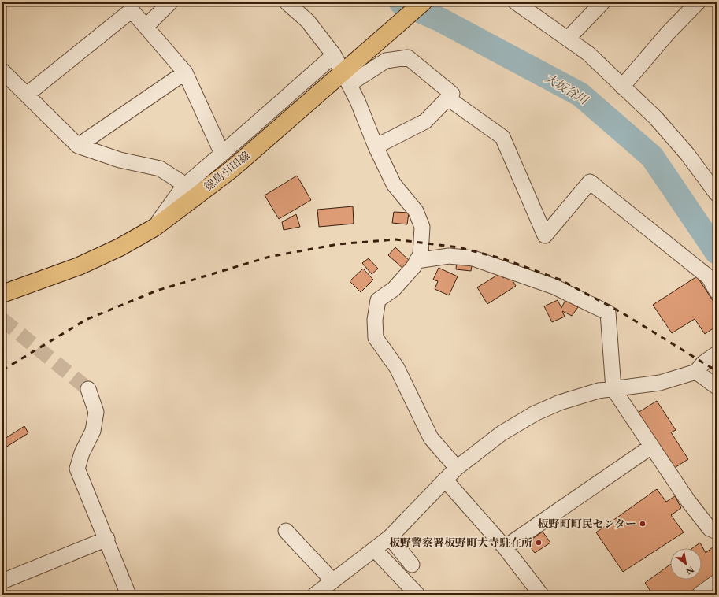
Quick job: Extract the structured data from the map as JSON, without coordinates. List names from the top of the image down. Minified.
{"streets":{"main road":["徳島引田線"]},"water":["大坂谷川"],"places":["板野町町民センター","板野警察署板野町大寺駐在所"],"north":"bottom right"}
